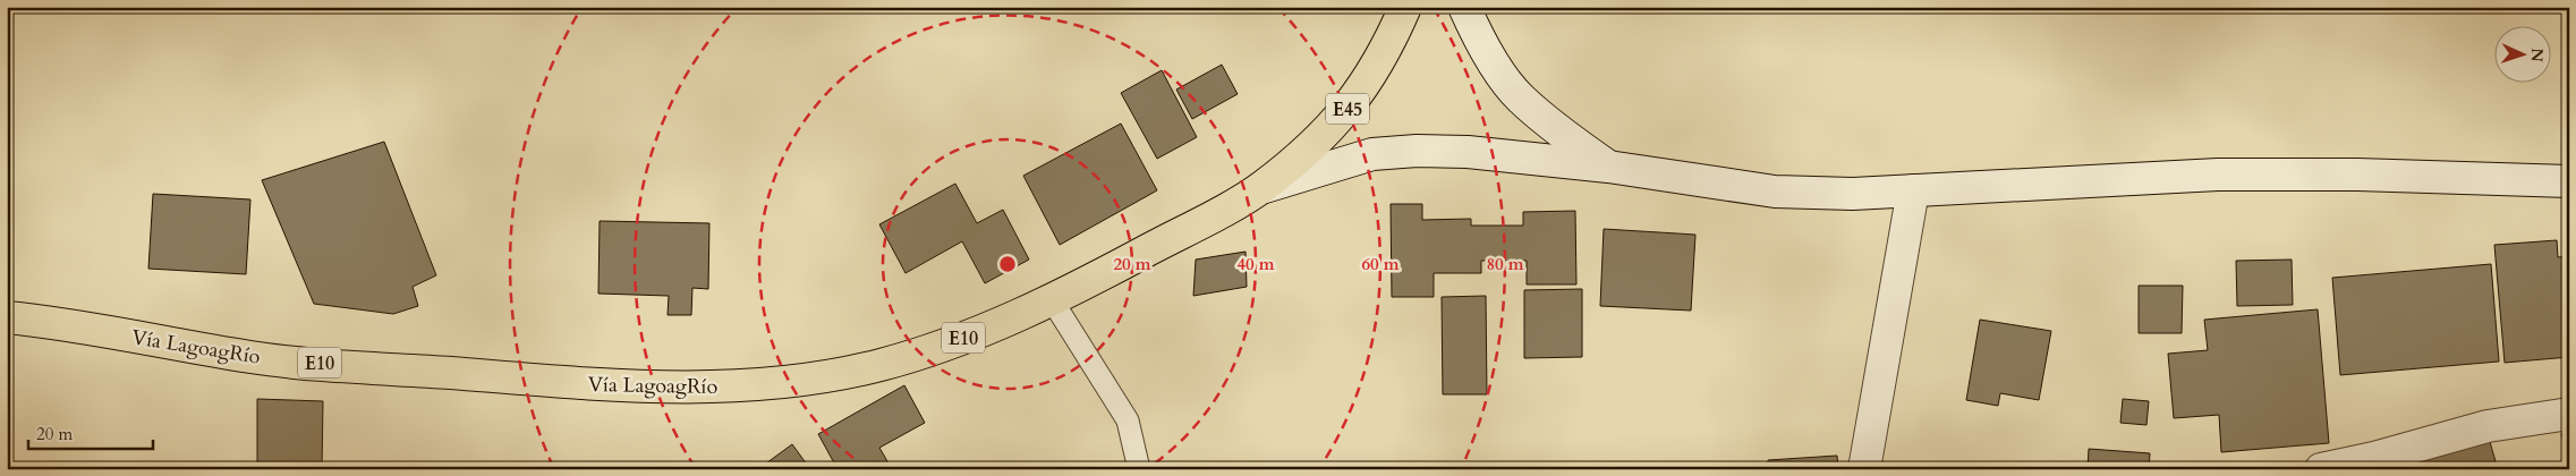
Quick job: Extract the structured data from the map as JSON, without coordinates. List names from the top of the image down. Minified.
{"streets":{"highway":["E45","E10","Vía LagoagRío"]},"crossings":[["E45","Vía LagoagRío"]],"scale_bar":"20 m","north":"right","rings":["20 m","40 m","60 m","80 m"]}
